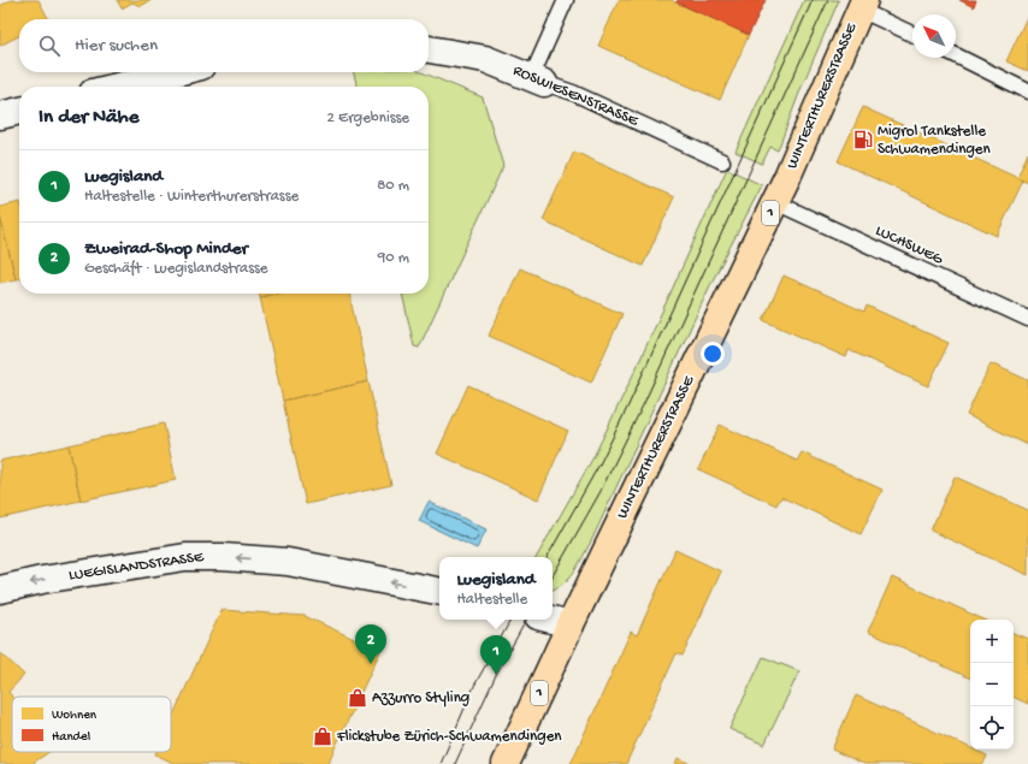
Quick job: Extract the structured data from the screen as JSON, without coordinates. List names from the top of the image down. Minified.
{"streets":{"main road":["WINTERTHURERSTRASSE","1"],"street":["ROSWIESENSTRASSE","LUEGISLANDSTRASSE"],"lane":["LUCHSWEG"]},"crossings":[["WINTERTHURERSTRASSE","LUCHSWEG"]],"one_way":["LUEGISLANDSTRASSE"],"places":{"fuel station":["Migrol Tankstelle Schwamendingen"],"shop":["Azzurro Styling","Flickstube Zürich-Schwamendingen"]},"legend":["Wohnen","Handel"],"north":"top left","page":{"search":"Hier suchen","heading":["In der Nähe","2 Ergebnisse"],"list":[{"mark":"1","name":"Luegisland","note":"Haltestelle · Winterthurerstrasse","value":"80 m"},{"mark":"2","name":"Zweirad-Shop Minder","note":"Geschäft · Luegislandstrasse","value":"90 m"}],"popup":["Luegisland","Haltestelle"],"map_buttons":["+","−"],"pins":["2","1"]}}
